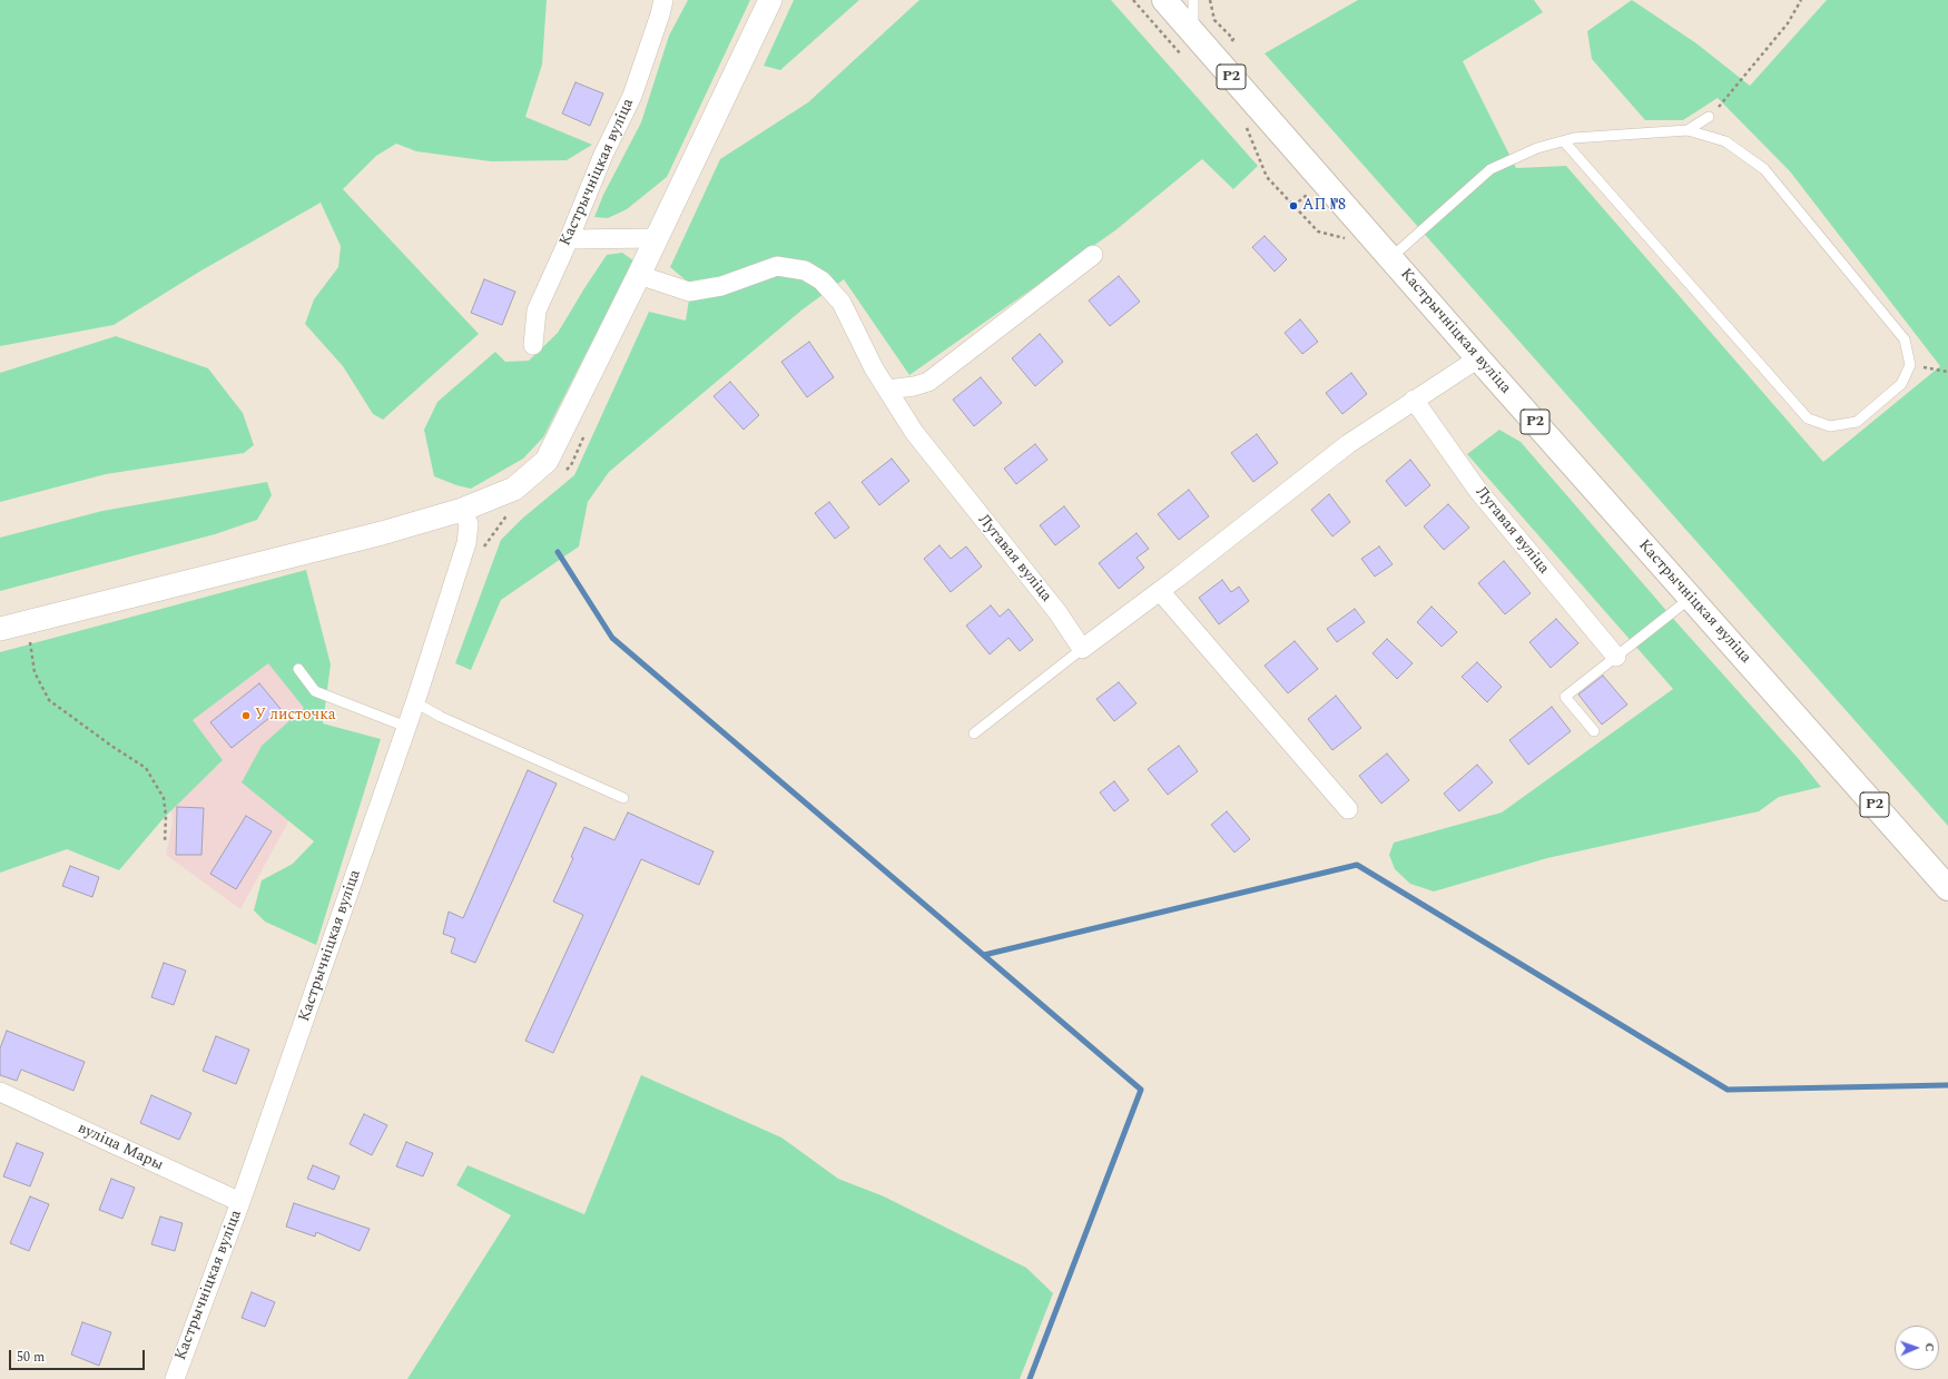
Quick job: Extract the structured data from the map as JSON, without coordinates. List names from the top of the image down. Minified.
{"streets":{"main road":["Р2","Кастрычніцкая вуліца"],"street":["Лугавая вуліца","вуліца Мары"]},"crossings":[["Кастрычніцкая вуліца","вуліца Мары"]],"places":["АП №8","У листочка"],"scale_bar":"50 m","north":"right"}
